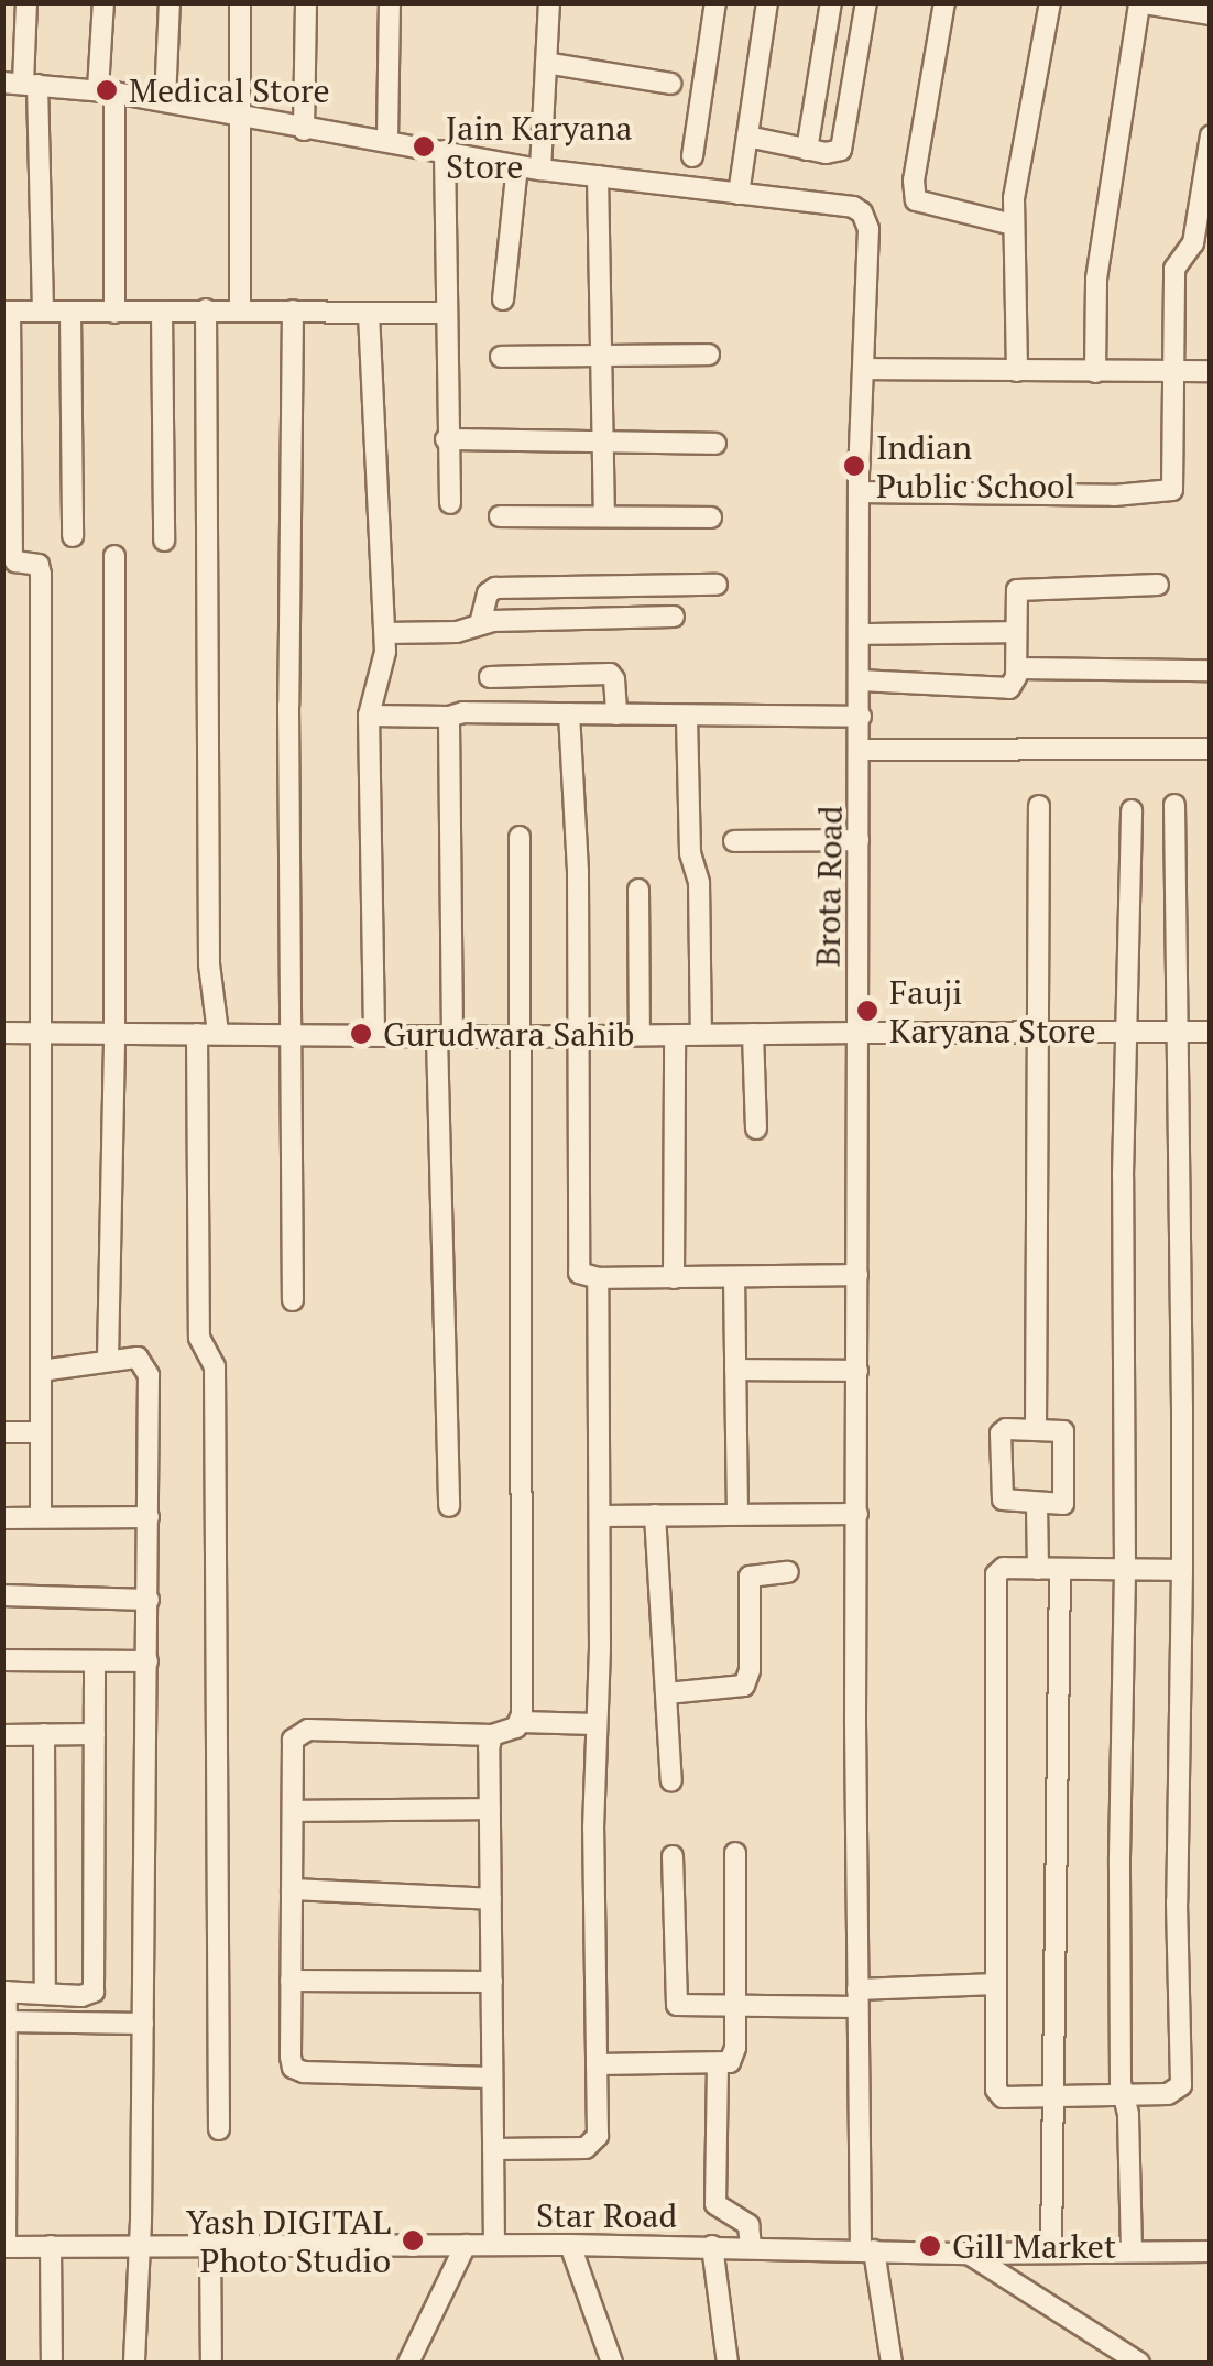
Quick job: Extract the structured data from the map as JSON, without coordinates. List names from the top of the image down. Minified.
{"streets":{"street":["Brota Road","Star Road"]},"crossings":[["Brota Road","Star Road"]],"places":["Medical Store","Jain Karyana Store","Indian Public School","Fauji Karyana Store","Gurudwara Sahib","Yash DIGITAL Photo Studio","Gill Market"]}
